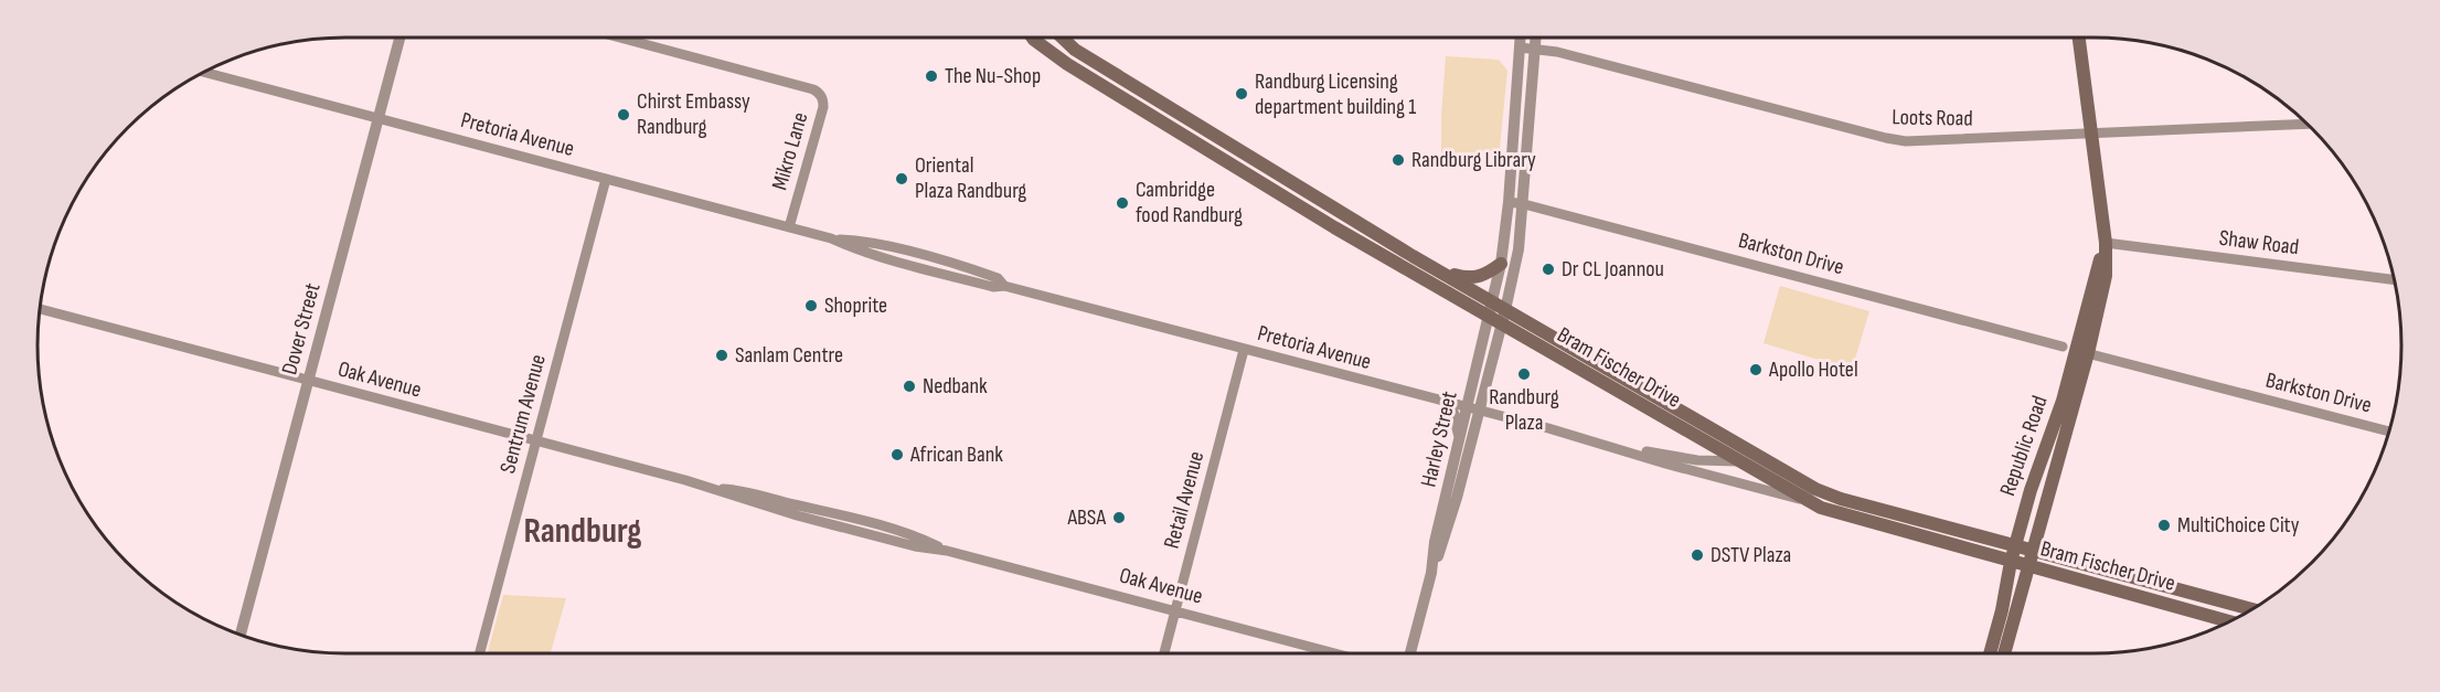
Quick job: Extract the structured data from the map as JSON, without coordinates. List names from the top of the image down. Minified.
{"streets":{"main road":["Bram Fischer Drive","Republic Road"],"street":["Loots Road","Pretoria Avenue","Mikro Lane","Shaw Road","Barkston Drive","Dover Street","Oak Avenue","Sentrum Avenue","Harley Street","Retail Avenue"]},"crossings":[["Loots Road","Republic Road"],["Pretoria Avenue","Mikro Lane"],["Pretoria Avenue","Dover Street"],["Pretoria Avenue","Bram Fischer Drive"],["Pretoria Avenue","Sentrum Avenue"],["Pretoria Avenue","Harley Street"],["Pretoria Avenue","Retail Avenue"],["Shaw Road","Republic Road"],["Barkston Drive","Republic Road"],["Dover Street","Oak Avenue"],["Bram Fischer Drive","Harley Street"],["Bram Fischer Drive","Republic Road"],["Oak Avenue","Sentrum Avenue"],["Oak Avenue","Retail Avenue"]],"districts":["Randburg"],"places":["The Nu-Shop","Randburg Licensing department building 1","Chirst Embassy Randburg","Randburg Library","Oriental Plaza Randburg","Cambridge food Randburg","Dr CL Joannou","Shoprite","Sanlam Centre","Apollo Hotel","Randburg Plaza","Nedbank","African Bank","ABSA","MultiChoice City","DSTV Plaza"]}
